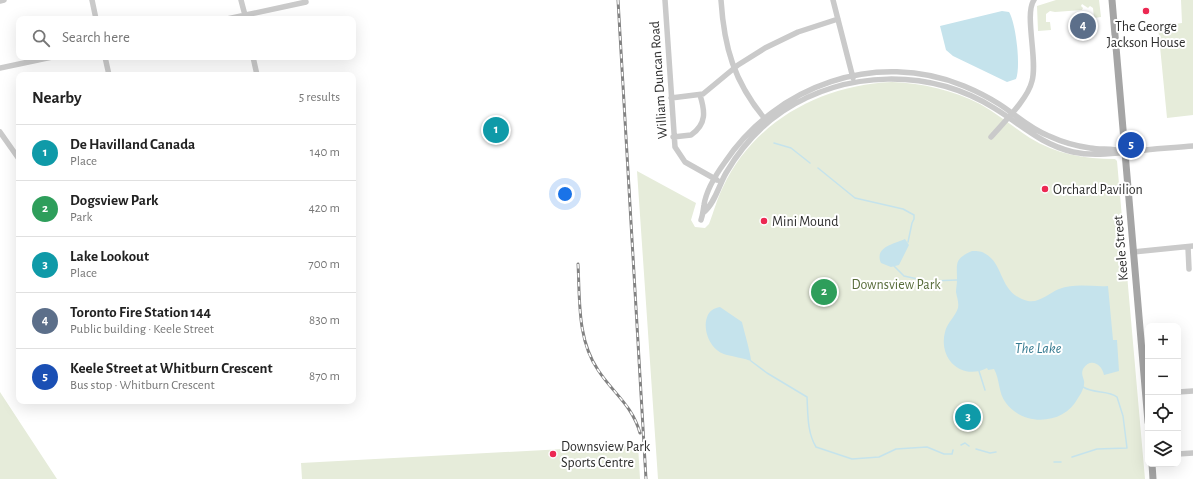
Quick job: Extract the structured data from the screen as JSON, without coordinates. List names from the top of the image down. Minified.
{"streets":{"main road":["Keele Street"],"street":["William Duncan Road"]},"water":["The Lake"],"parks":["Downsview Park"],"places":["The George Jackson House","Orchard Pavilion","Mini Mound","Downsview Park Sports Centre"],"page":{"pins":["4","1","5","2","3"],"search":"Search here","heading":["Nearby","5 results"],"list":[{"mark":"1","name":"De Havilland Canada","note":"Place","value":"140 m"},{"mark":"2","name":"Dogsview Park","note":"Park","value":"420 m"},{"mark":"3","name":"Lake Lookout","note":"Place","value":"700 m"},{"mark":"4","name":"Toronto Fire Station 144","note":"Public building · Keele Street","value":"830 m"},{"mark":"5","name":"Keele Street at Whitburn Crescent","note":"Bus stop · Whitburn Crescent","value":"870 m"}],"map_buttons":["+","−"]}}
